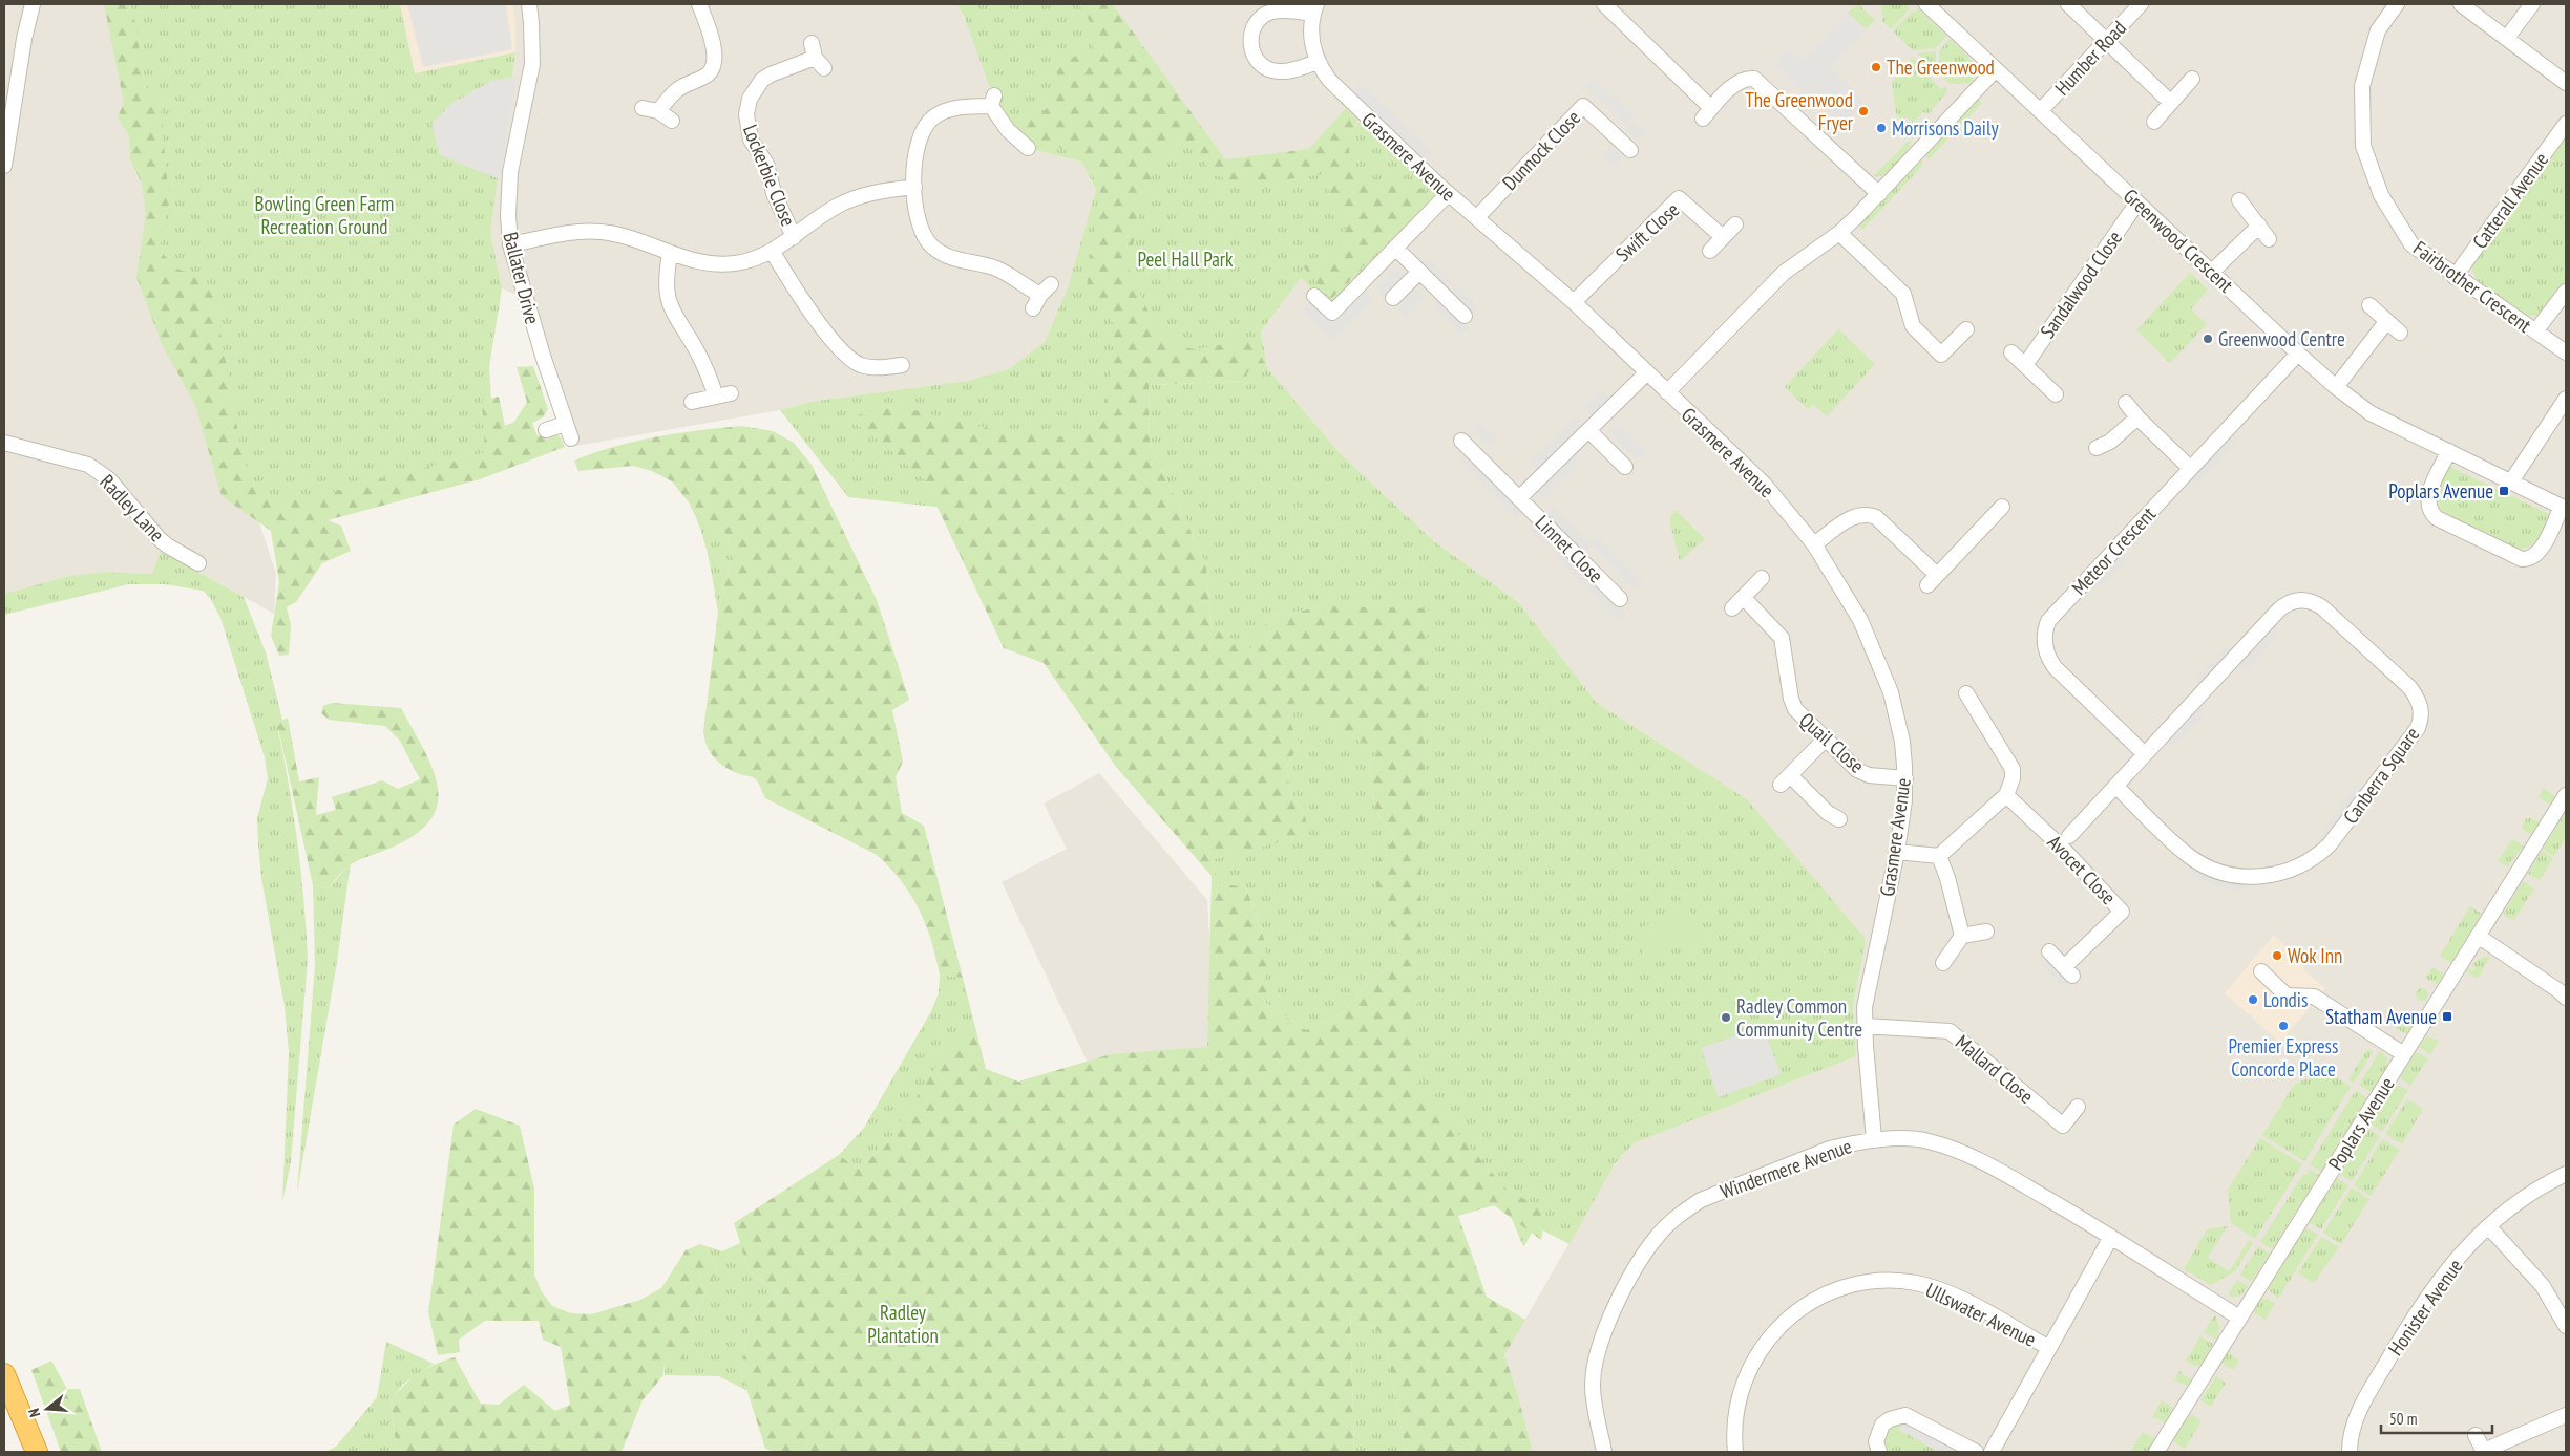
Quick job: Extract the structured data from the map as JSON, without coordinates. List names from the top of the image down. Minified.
{"streets":{"street":["Humber Road","Dunnock Close","Grasmere Avenue","Lockerbie Close","Catterall Avenue","Swift Close","Greenwood Crescent","Ballater Drive","Sandalwood Close","Fairbrother Crescent","Radley Lane","Linnet Close","Meteor Crescent","Quail Close","Canberra Square","Avocet Close","Mallard Close","Poplars Avenue","Windermere Avenue","Honister Avenue","Ullswater Avenue"]},"crossings":[["Humber Road","Greenwood Crescent"],["Dunnock Close","Grasmere Avenue"],["Grasmere Avenue","Swift Close"],["Grasmere Avenue","Greenwood Crescent"],["Grasmere Avenue","Linnet Close"],["Grasmere Avenue","Quail Close"],["Grasmere Avenue","Mallard Close"],["Grasmere Avenue","Windermere Avenue"],["Lockerbie Close","Ballater Drive"],["Catterall Avenue","Fairbrother Crescent"],["Greenwood Crescent","Sandalwood Close"],["Greenwood Crescent","Meteor Crescent"],["Meteor Crescent","Canberra Square"],["Poplars Avenue","Windermere Avenue"]],"parks":["Bowling Green Farm Recreation Ground","Peel Hall Park","Radley Plantation"],"places":{"other":["The Greenwood","The Greenwood Fryer","Morrisons Daily","Greenwood Centre","Wok Inn","Londis","Radley Common Community Centre","Premier Express Concorde Place"],"transit":["Poplars Avenue","Statham Avenue"]},"scale_bar":"50 m","north":"left"}
